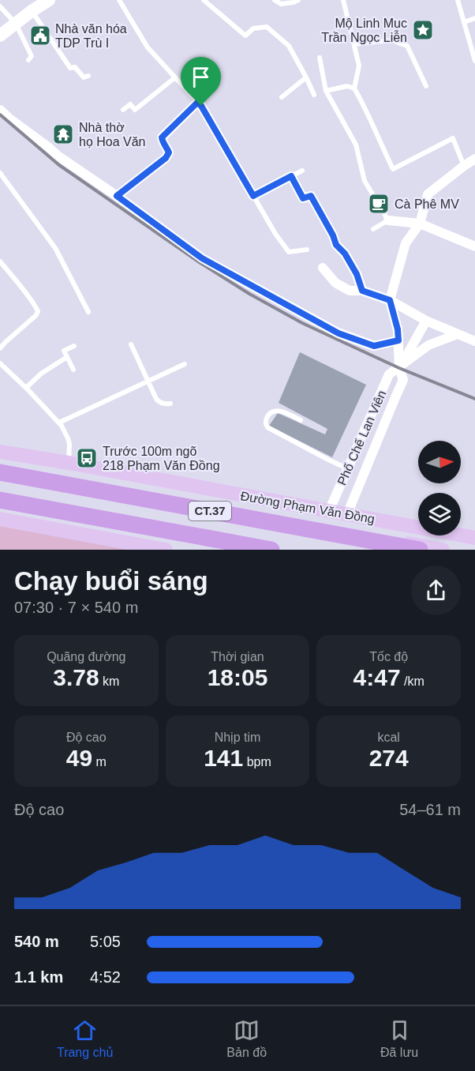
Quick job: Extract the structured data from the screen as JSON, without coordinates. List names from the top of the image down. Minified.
{"streets":{"highway":["CT.37"],"main road":["Đường Phạm Văn Đồng"],"street":["Phố Chế Lan Viên"]},"crossings":[["Phố Chế Lan Viên","Đường Phạm Văn Đồng"]],"places":{"place":["Mộ Linh Mục Trần Ngọc Liễn"],"public building":["Nhà văn hóa TDP Trù I"],"temple":["Nhà thờ họ Hoa Văn"],"cafe":["Cà Phê MV"],"bus stop":["Trước 100m ngõ 218 Phạm Văn Đồng"]},"north":"right","page":{"heading":["Chạy buổi sáng","07:30 · 7 × 540 m"],"stats":[["Quãng đường","3.78 km"],["Thời gian","18:05"],["Tốc độ","4:47 /km"],["Độ cao","49 m"],["Nhịp tim","141 bpm"],["kcal","274"]],"chart":["Độ cao","54–61 m"],"list":[{"name":"540 m","note":"5:05"},{"name":"1.1 km","note":"4:52"}],"tabs":["Trang chủ","Bản đồ","Đã lưu"]}}
